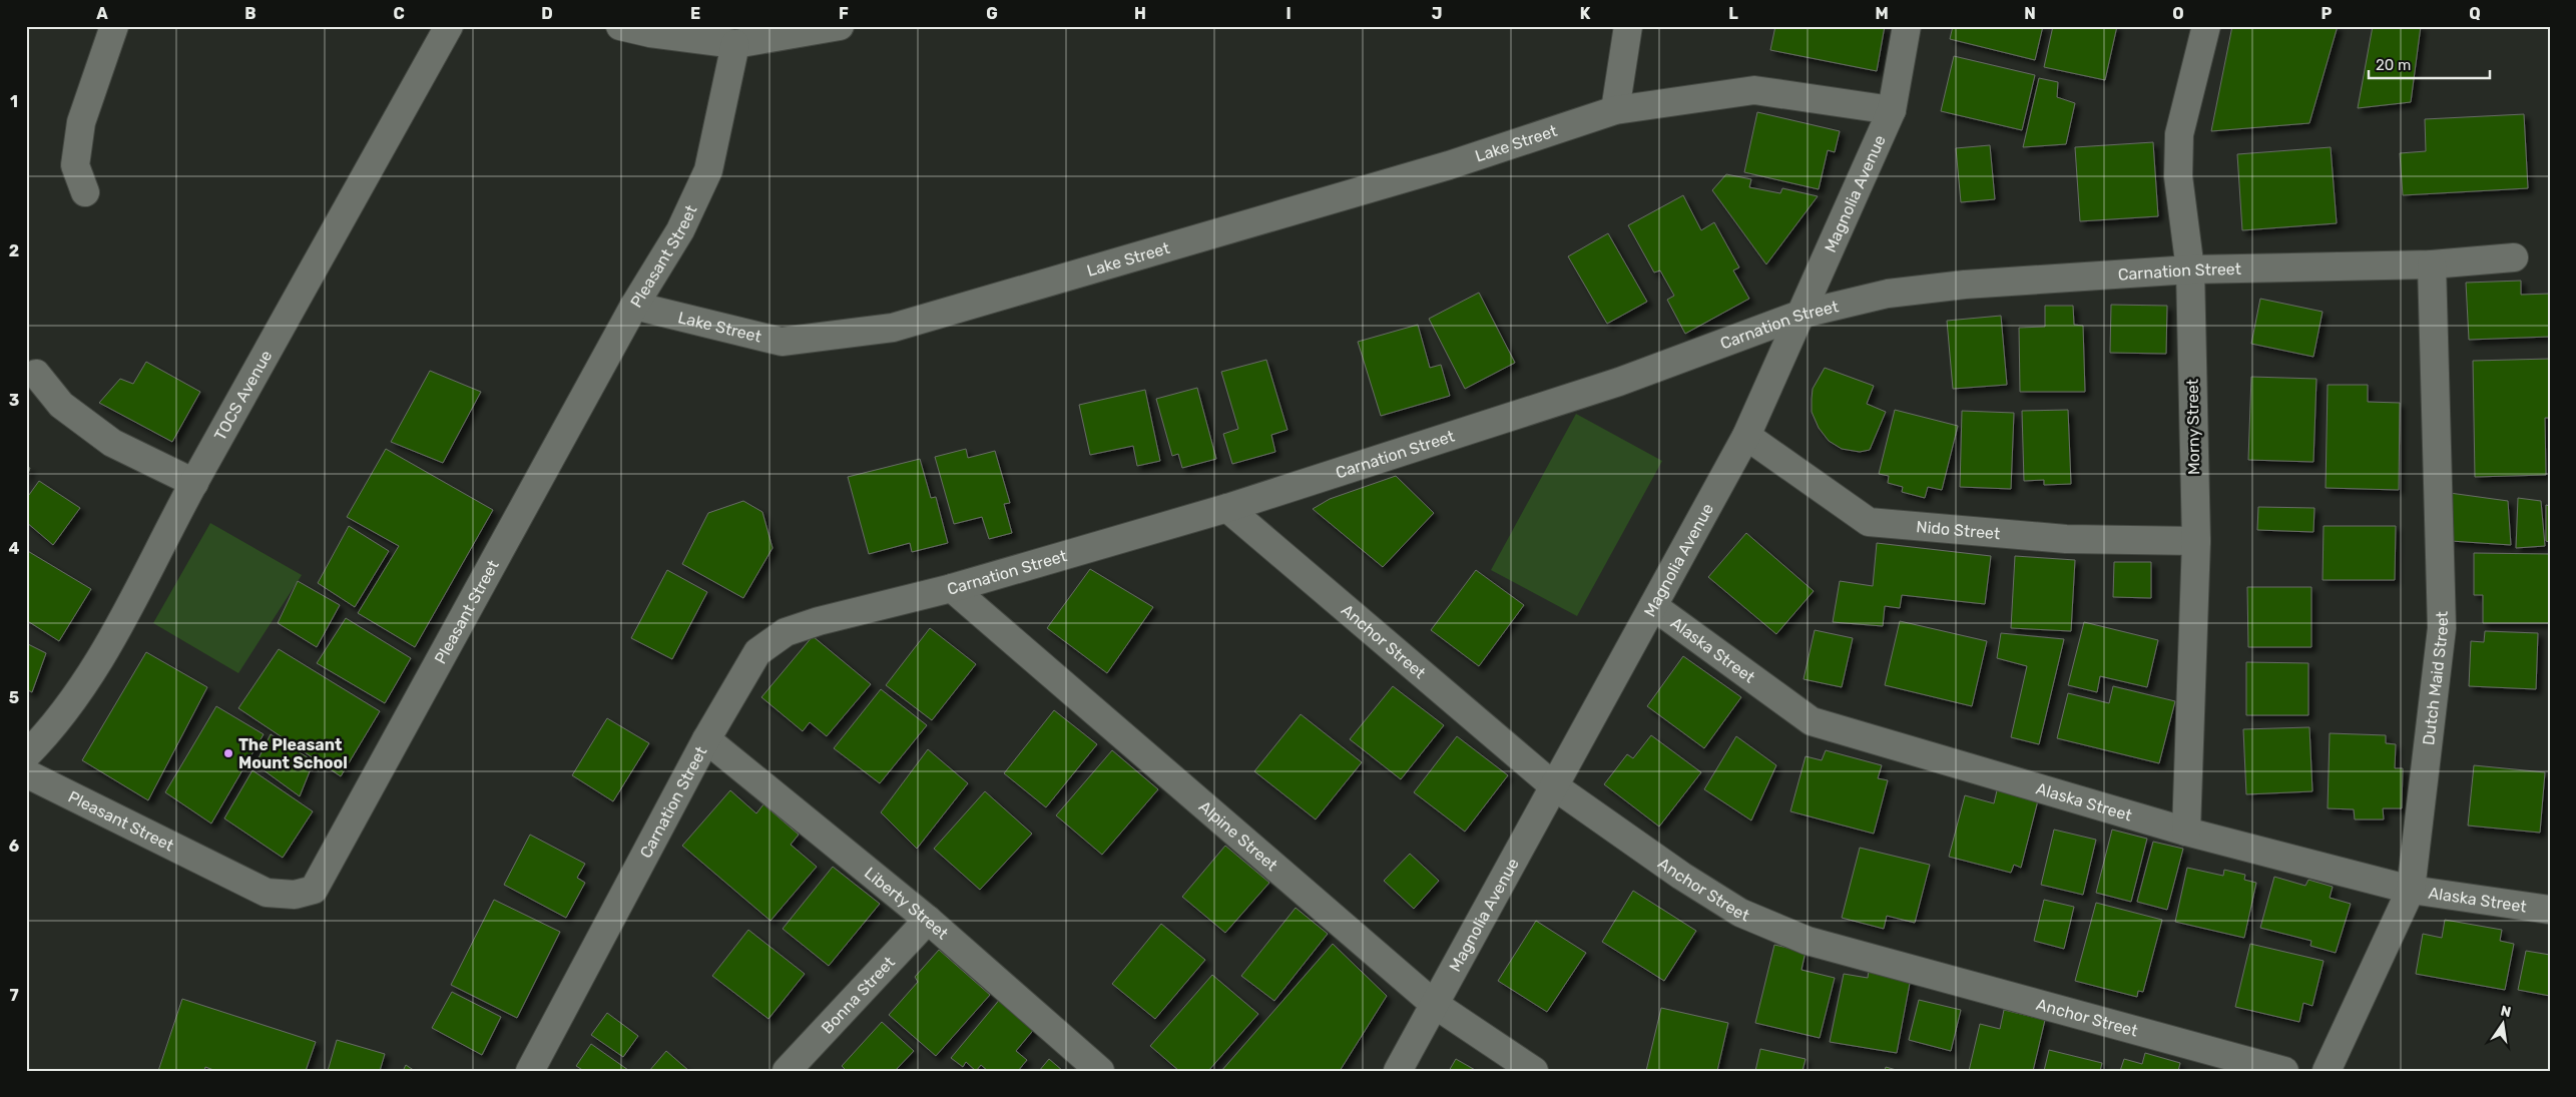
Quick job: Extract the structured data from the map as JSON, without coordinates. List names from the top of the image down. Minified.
{"streets":{"street":["Lake Street","Magnolia Avenue","Pleasant Street","Carnation Street","TOCS Avenue","Morny Street","Nido Street","Anchor Street","Alaska Street","Dutch Maid Street","Alpine Street","Liberty Street","Bonna Street"]},"crossings":[["Lake Street","Magnolia Avenue"],["Lake Street","Pleasant Street"],["Magnolia Avenue","Carnation Street"],["Magnolia Avenue","Nido Street"],["Magnolia Avenue","Anchor Street"],["Magnolia Avenue","Alaska Street"],["Magnolia Avenue","Alpine Street"],["Carnation Street","Morny Street"],["Carnation Street","Anchor Street"],["Carnation Street","Dutch Maid Street"],["Carnation Street","Alpine Street"],["Carnation Street","Liberty Street"],["Morny Street","Nido Street"],["Morny Street","Alaska Street"],["Alaska Street","Dutch Maid Street"],["Liberty Street","Bonna Street"]],"places":["The Pleasant Mount School"],"scale_bar":"20 m","north":"top","grid":{"columns":["A","B","C","D","E","F","G","H","I","J","K","L","M","N","O","P","Q"],"rows":["1","2","3","4","5","6","7"]}}
